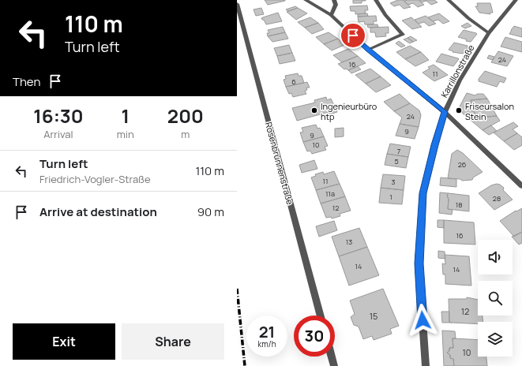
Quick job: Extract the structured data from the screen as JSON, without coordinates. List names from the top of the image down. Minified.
{"streets":{"street":["Karrillonstraße","Rosenbrunnenstraße"]},"places":["Ingenieurbüro htp","Friseursalon Stein"],"house_numbers":["24","16","11","6","24","9","9","10","7","5","26","11","3","11a","1","28","18","12","16","13","14","14","12","15","10"],"page":{"turn":["110 m","Turn left"],"then":"Then","eta":["16:30","Arrival","1","min","200","m"],"list":[{"name":"Turn left","note":"Friedrich-Vogler-Straße","value":"110 m"},{"name":"Arrive at destination","value":"90 m"}],"speed":"21 km/h","limit":"30","buttons":["Exit","Share"]}}
